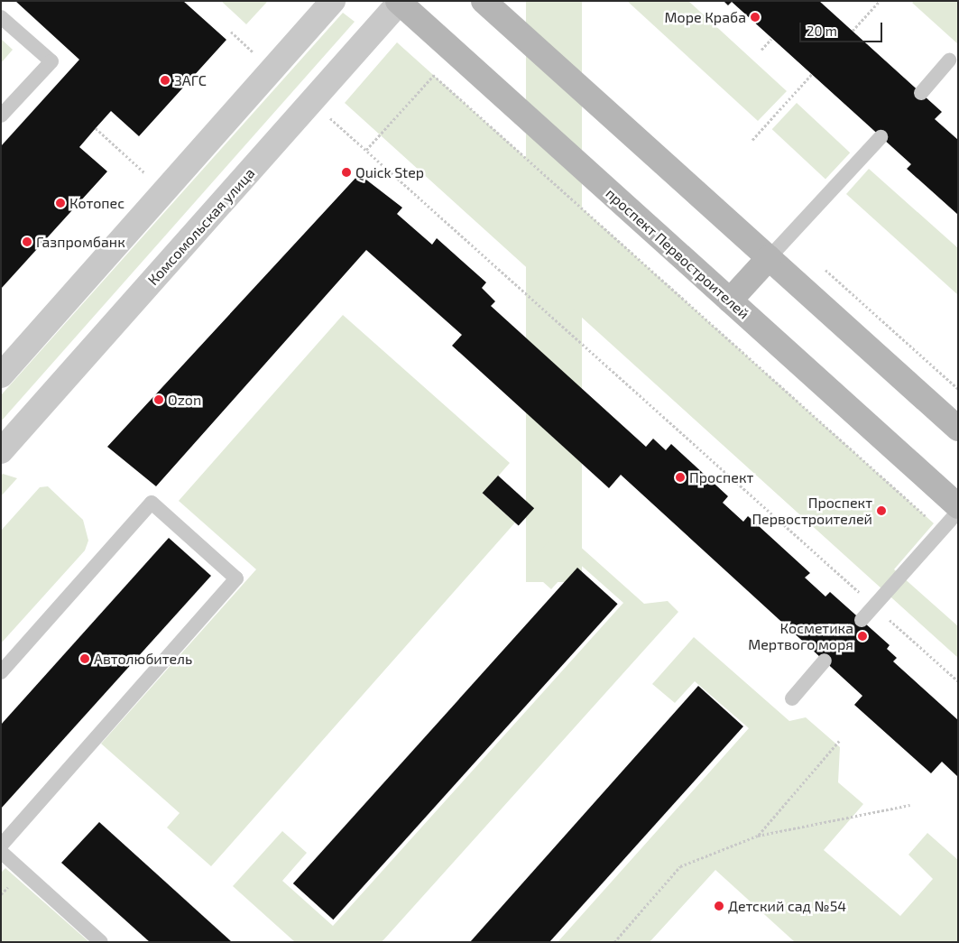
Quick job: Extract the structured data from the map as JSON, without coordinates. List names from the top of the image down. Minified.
{"streets":{"main road":["проспект Первостроителей"],"street":["Комсомольская улица"]},"crossings":[["Комсомольская улица","проспект Первостроителей"]],"places":["Море Краба","ЗАГС","Quick Step","Котопес","Газпромбанк","Ozon","Проспект","Проспект Первостроителей","Косметика Мертвого моря","Автолюбитель","Детский сад №54"],"scale_bar":"20 m"}
